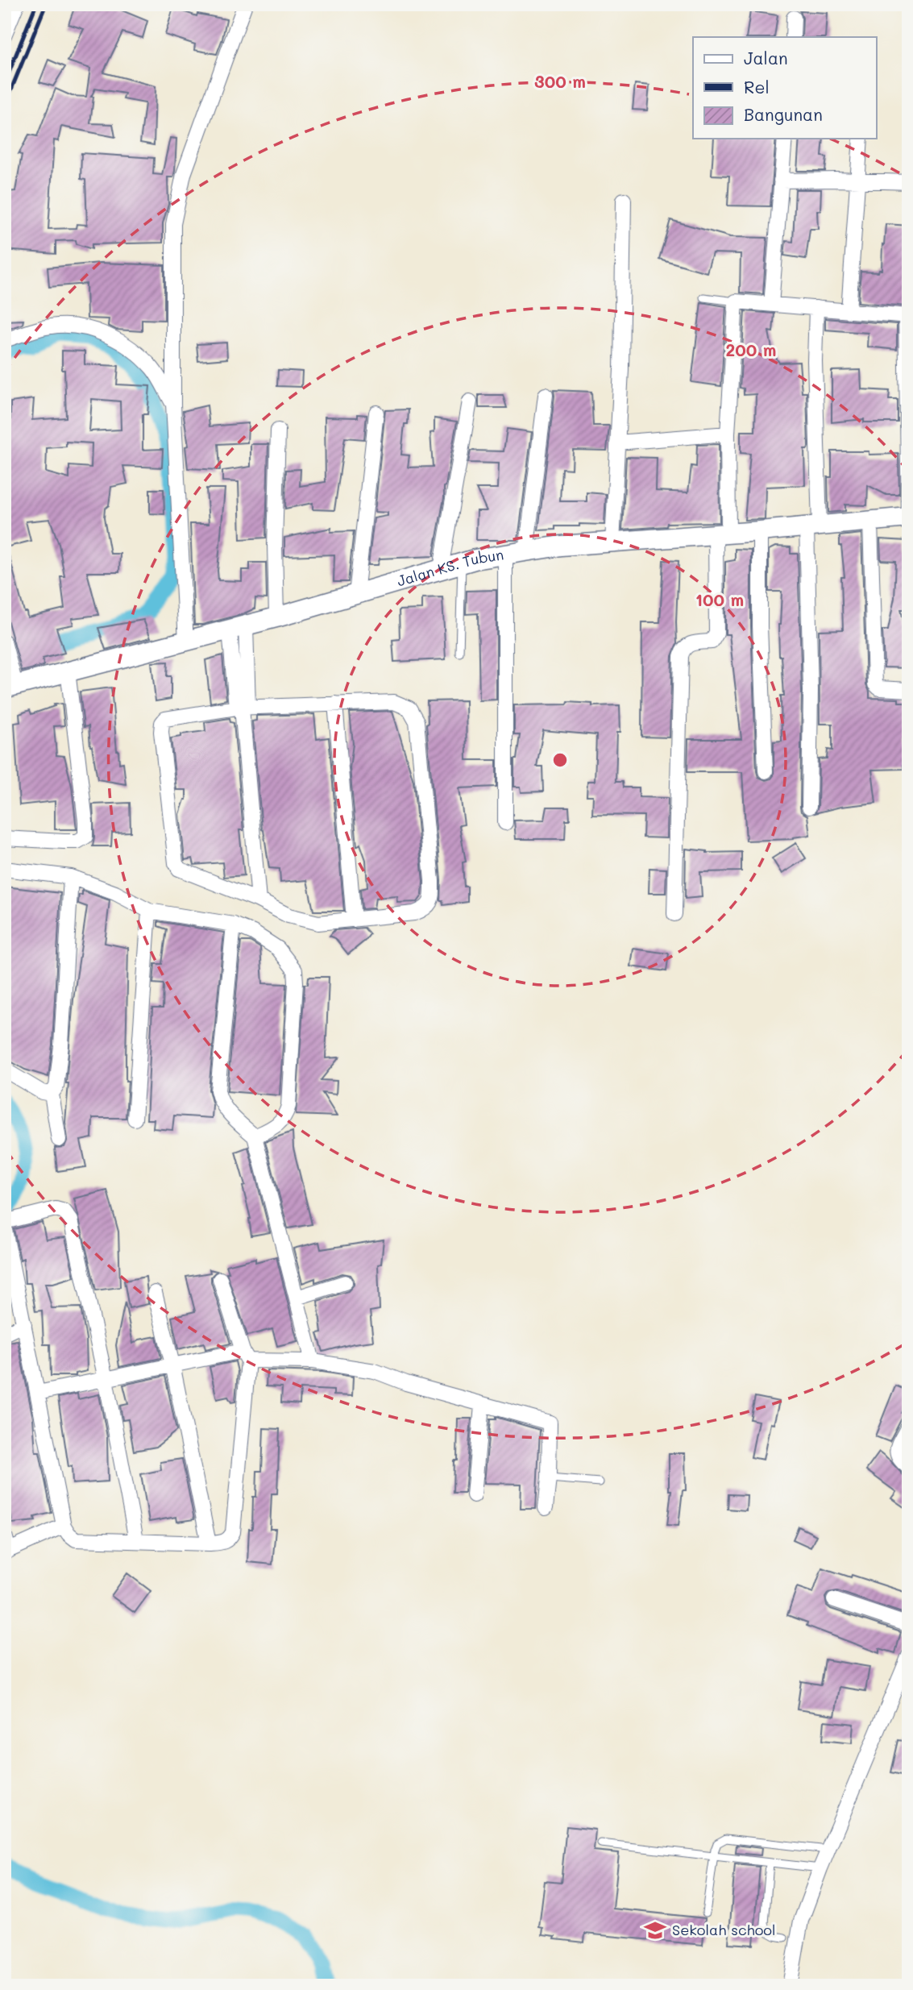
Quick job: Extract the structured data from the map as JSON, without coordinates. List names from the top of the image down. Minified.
{"streets":{"street":["Jalan KS. Tubun"]},"places":{"school or university":["Sekolah school"]},"legend":["Jalan","Rel","Bangunan"],"rings":["300 m","200 m","100 m"]}
